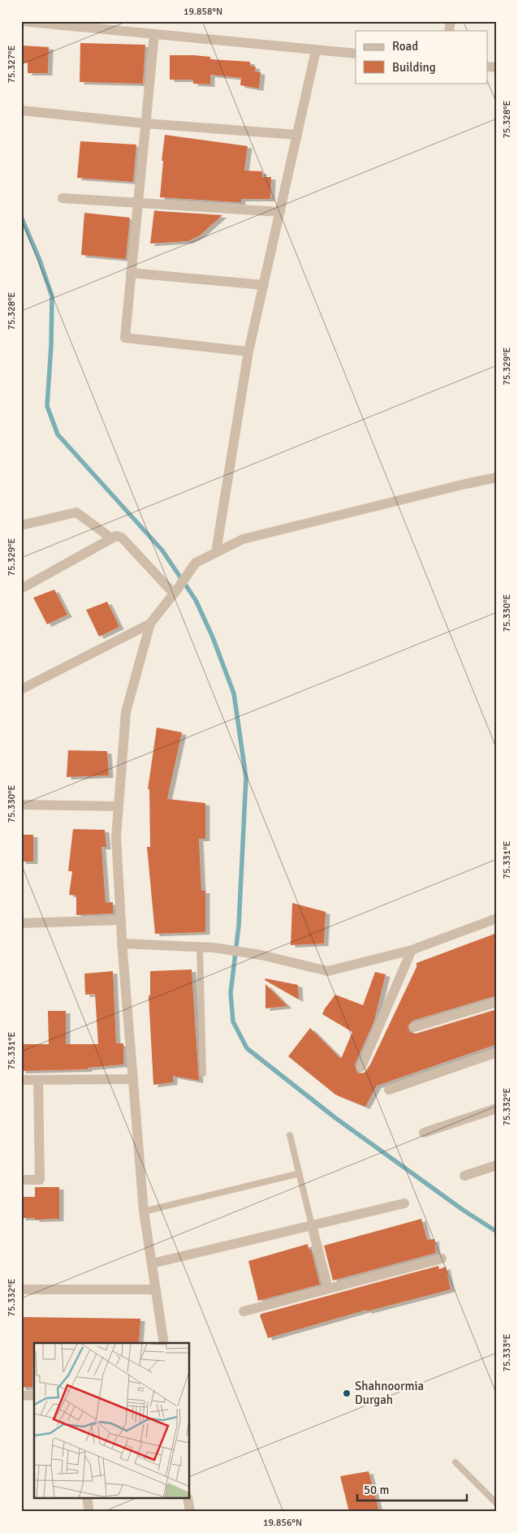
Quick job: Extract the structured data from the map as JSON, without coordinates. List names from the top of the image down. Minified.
{"places":["Shahnoormia Durgah"],"legend":["Road","Building"],"scale_bar":"50 m","coordinates":["19.858°N","75.327°E","75.328°E","75.329°E","75.330°E","75.331°E","75.332°E","75.333°E","19.856°N"]}
